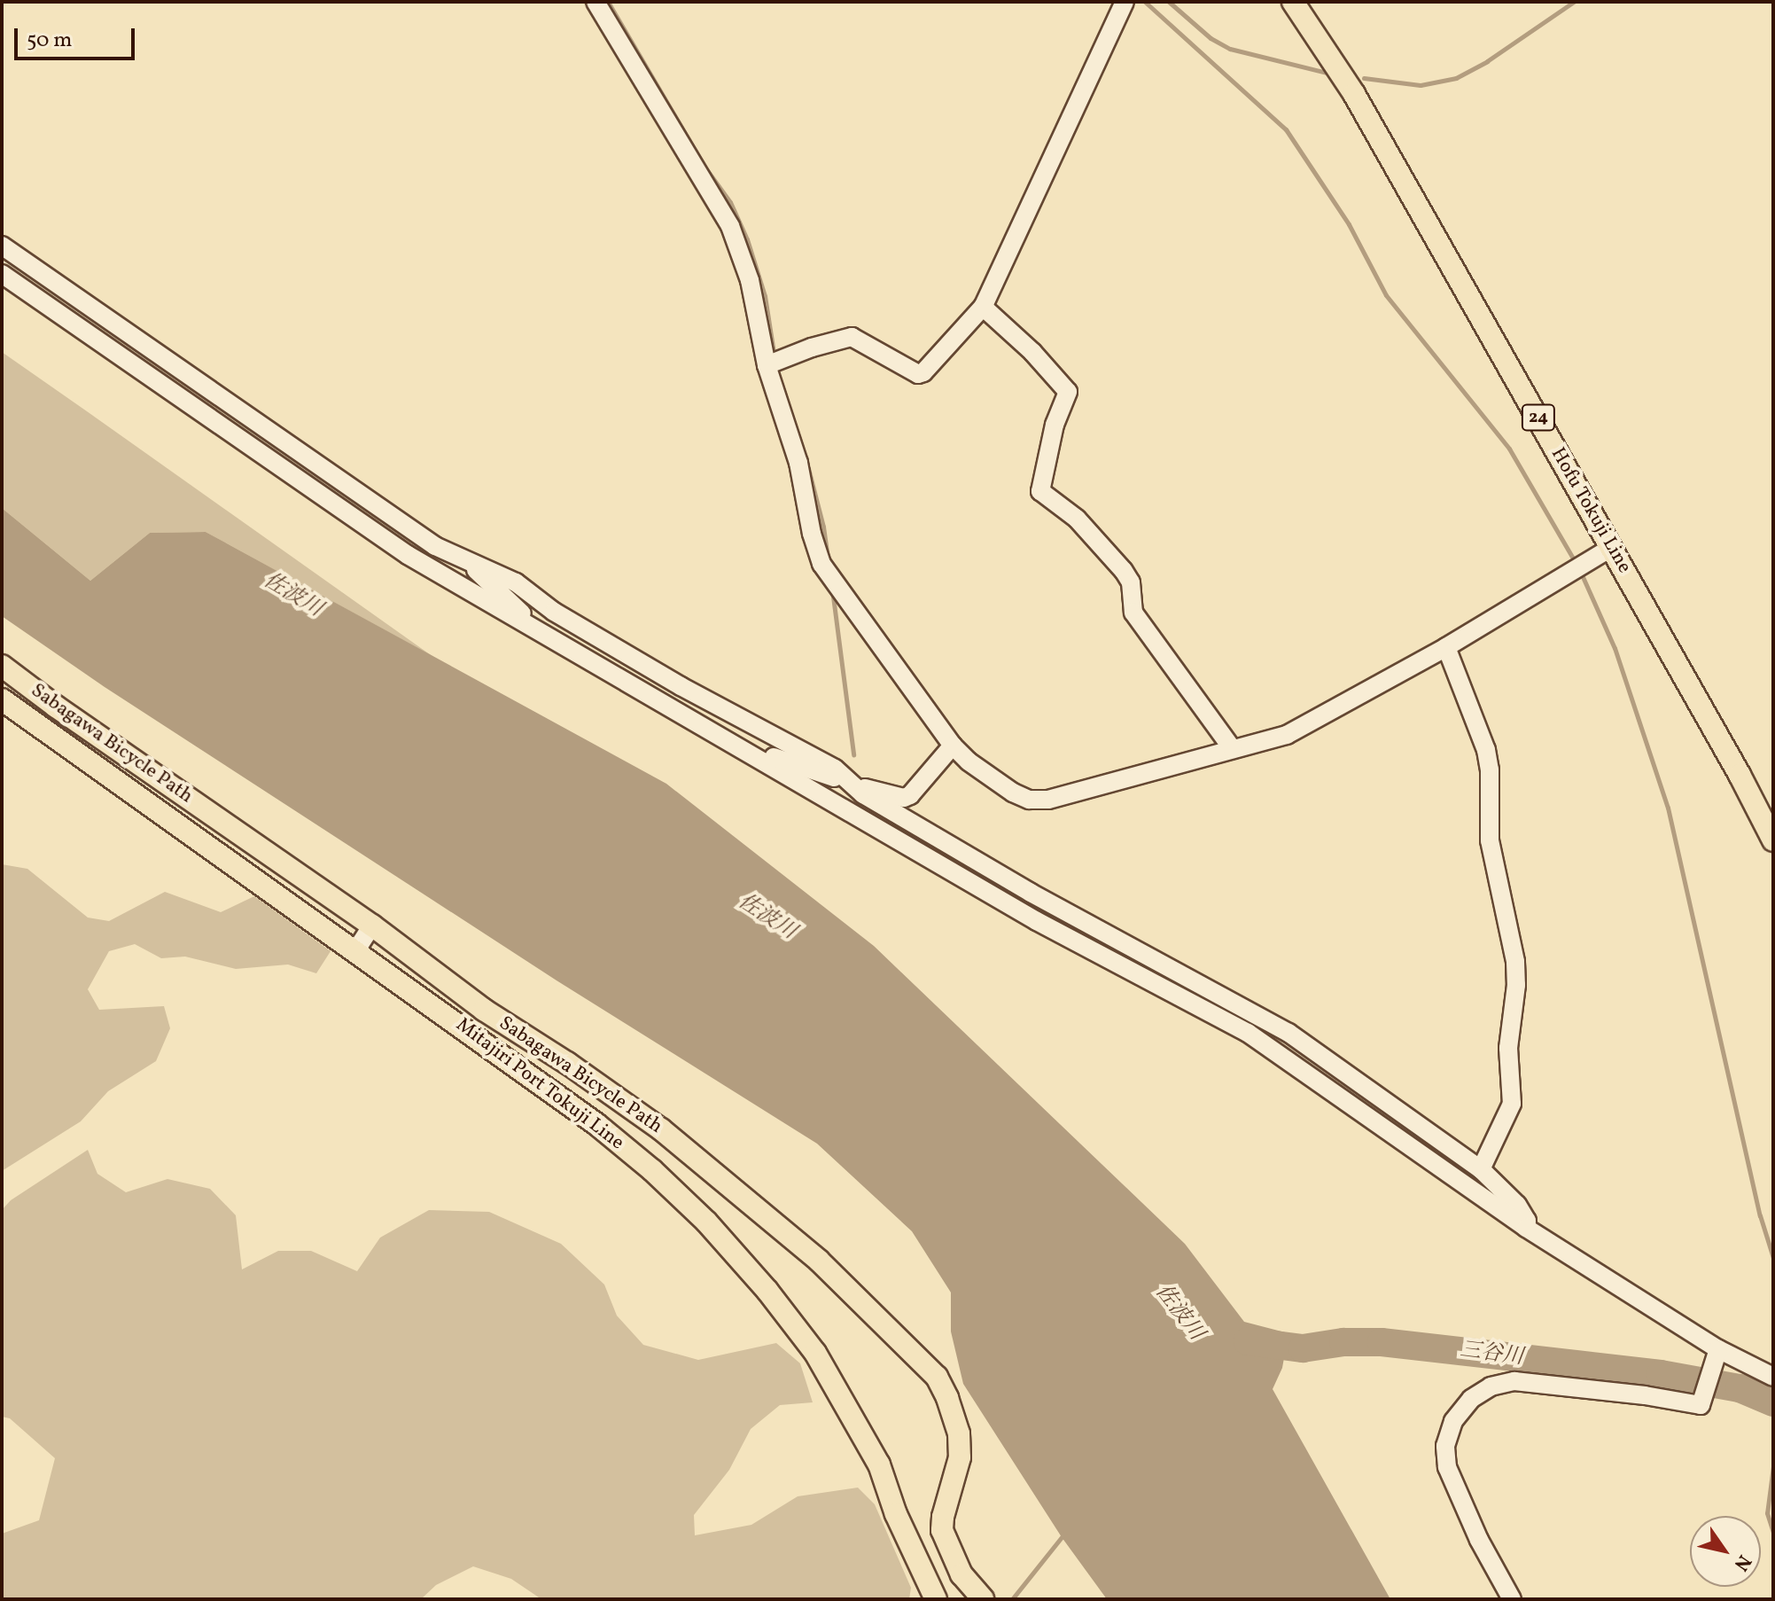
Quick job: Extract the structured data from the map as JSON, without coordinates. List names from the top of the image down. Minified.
{"streets":{"main road":["24","Hofu Tokuji Line","Sabagawa Bicycle Path","Mitajiri Port Tokuji Line"]},"water":["佐波川","三谷川"],"scale_bar":"50 m","north":"bottom right"}
